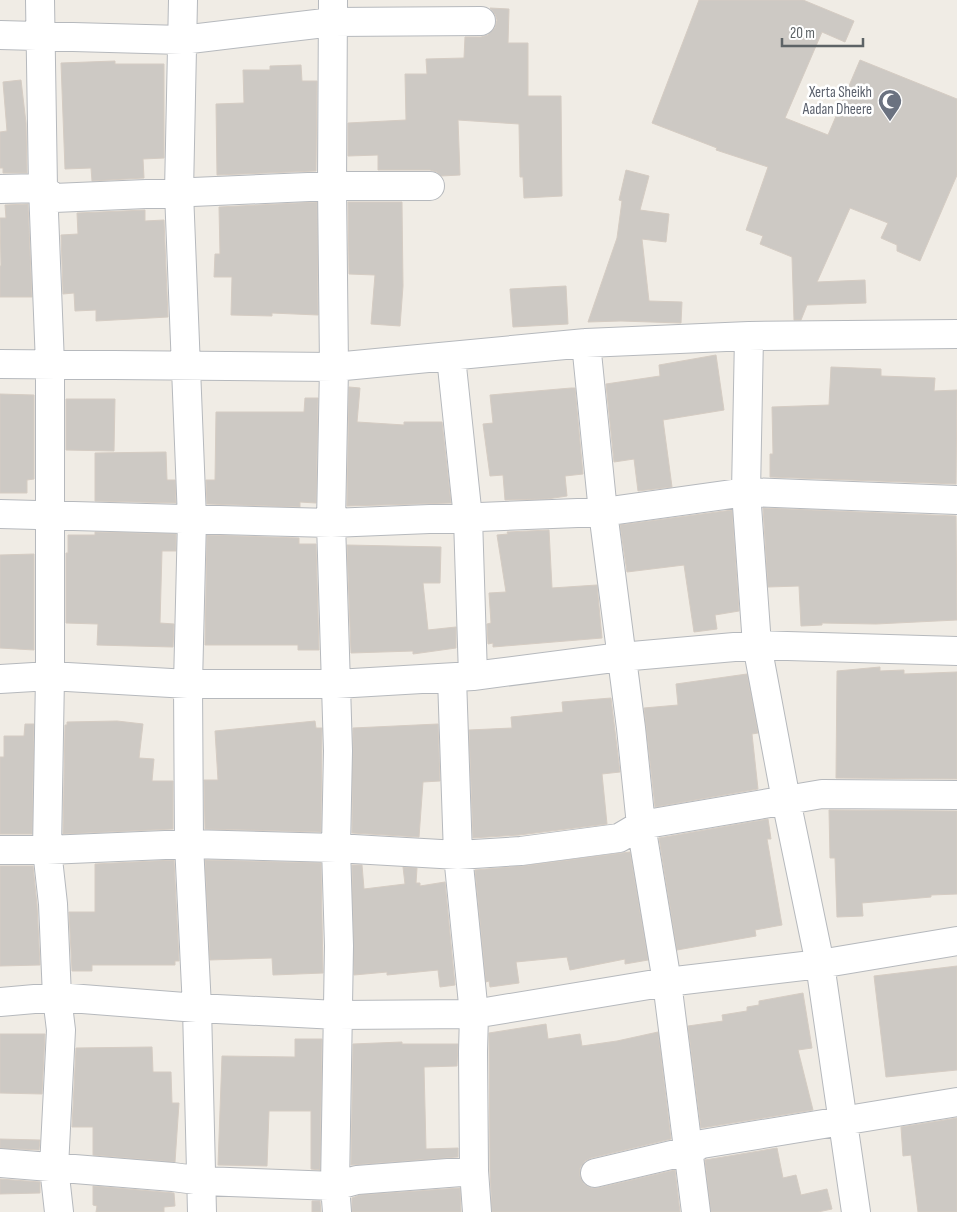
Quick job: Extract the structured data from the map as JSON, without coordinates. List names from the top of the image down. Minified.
{"places":{"mosque":["Xerta Sheikh Aadan Dheere"]},"scale_bar":"20 m"}
